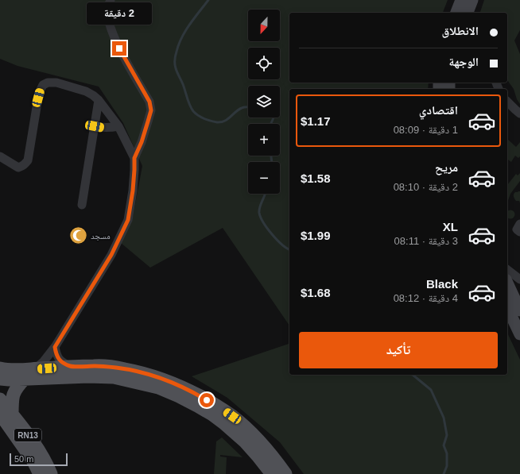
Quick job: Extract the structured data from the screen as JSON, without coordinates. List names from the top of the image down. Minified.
{"streets":{"main road":["RN13"]},"places":{"mosque":["مسجد"]},"scale_bar":"50 m","north":"bottom","page":{"bubble":"2 دقيقة","map_buttons":["+","−"],"banner":["الانطلاق","الوجهة"],"list":[{"name":"اقتصادي","note":"1 دقيقة · 08:09","value":"$1.17"},{"name":"مريح","note":"2 دقيقة · 08:10","value":"$1.58"},{"name":"XL","note":"3 دقيقة · 08:11","value":"$1.99"},{"name":"Black","note":"4 دقيقة · 08:12","value":"$1.68"}],"buttons":"تأكيد","scale":"50 m"}}
